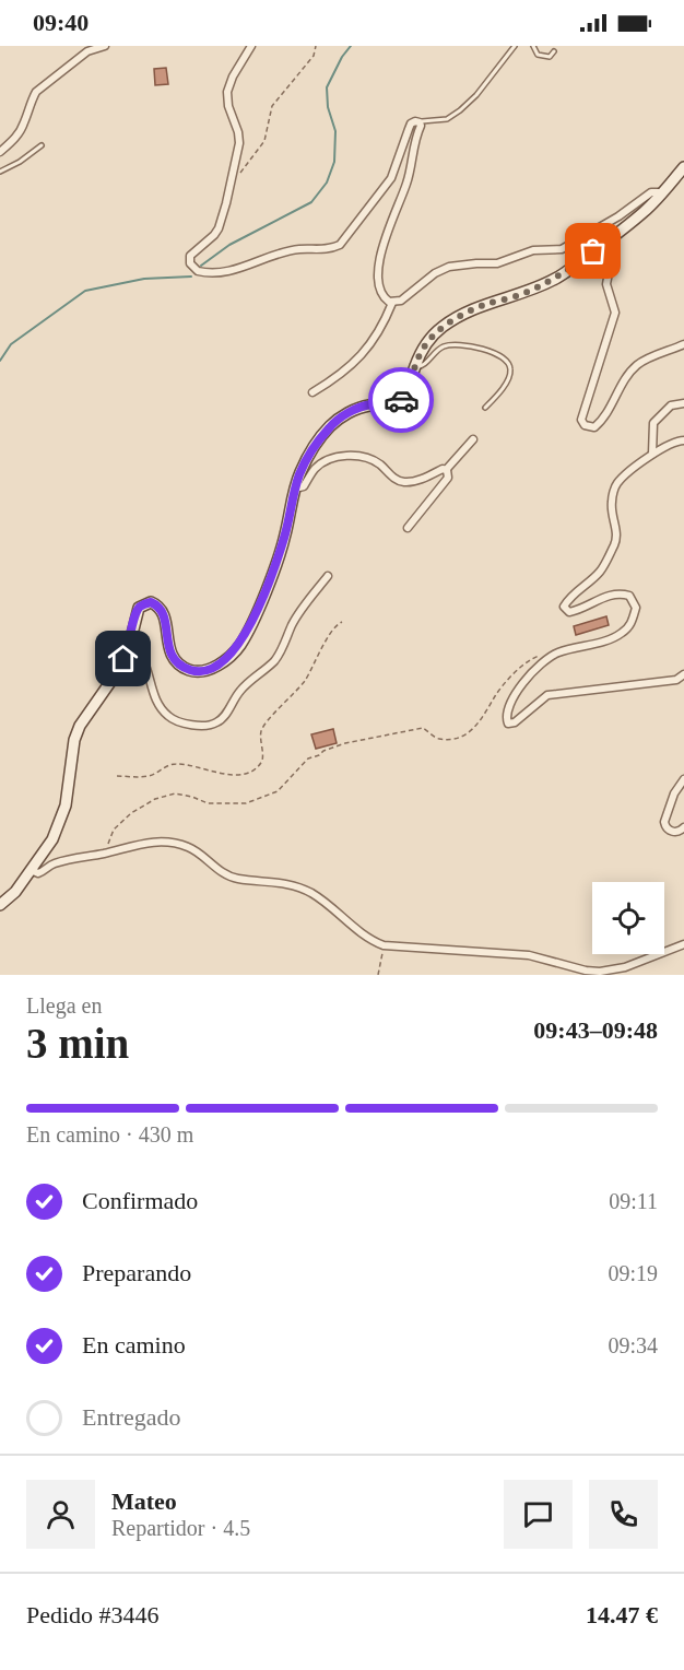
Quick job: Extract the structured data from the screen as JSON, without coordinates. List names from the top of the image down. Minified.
{"page":{"status":"09:40","heading":["3 min","Llega en","09:43–09:48"],"panel":["Mateo","Repartidor · 4.5","Pedido #3446","14.47 €"],"bar":"En camino · 430 m","list":[["Confirmado","09:11"],["Preparando","09:19"],["En camino","09:34"],"Entregado"]}}
